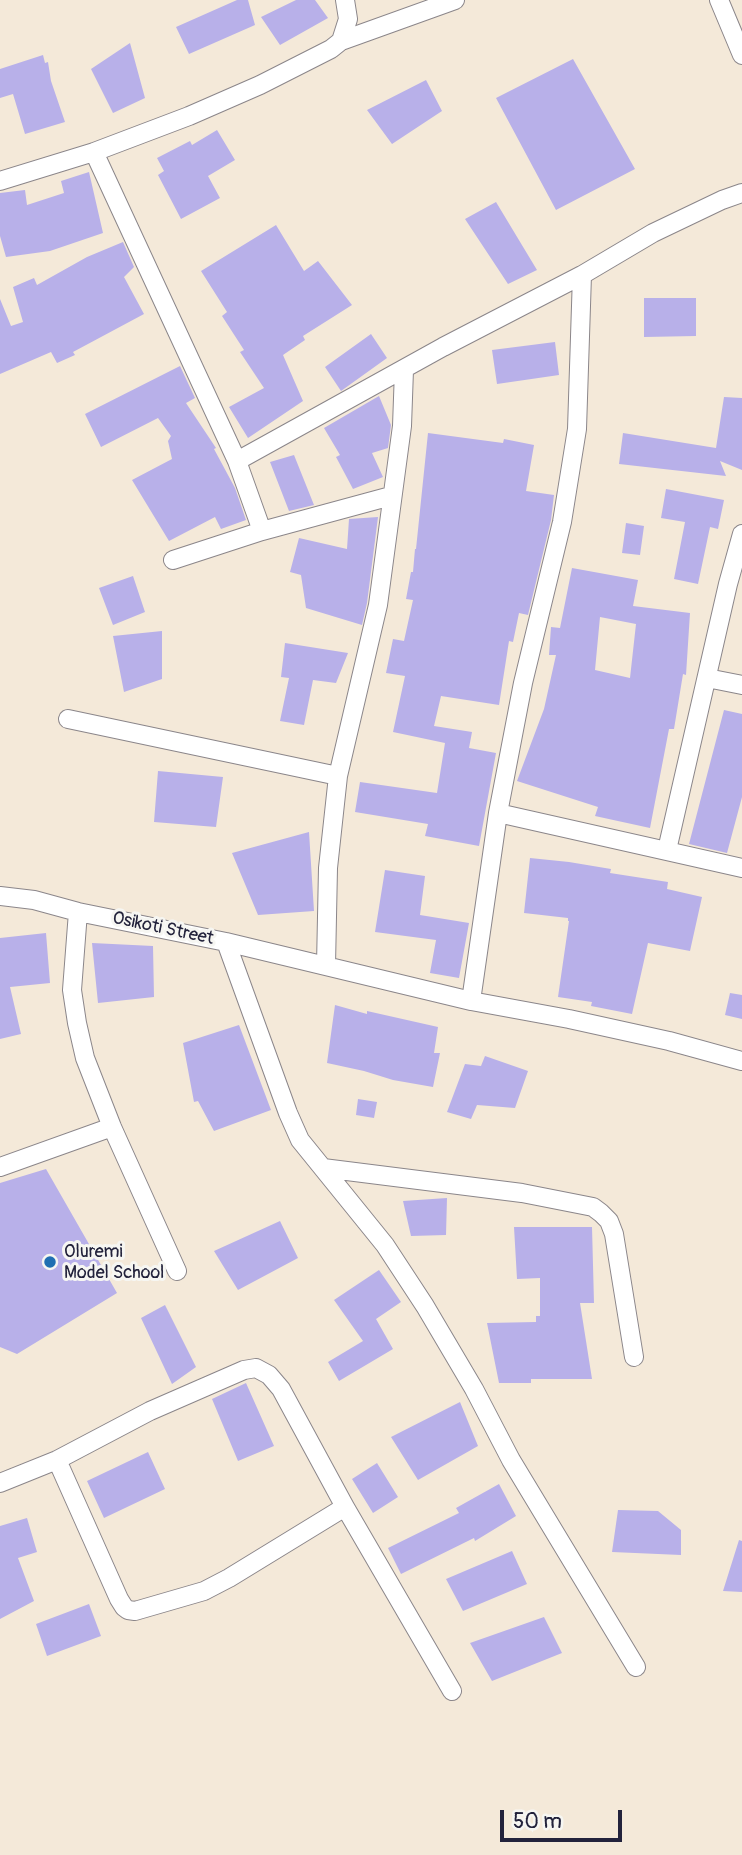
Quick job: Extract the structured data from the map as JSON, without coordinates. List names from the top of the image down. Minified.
{"streets":{"street":["Osikoti Street"]},"places":["Oluremi Model School"],"scale_bar":"50 m"}
